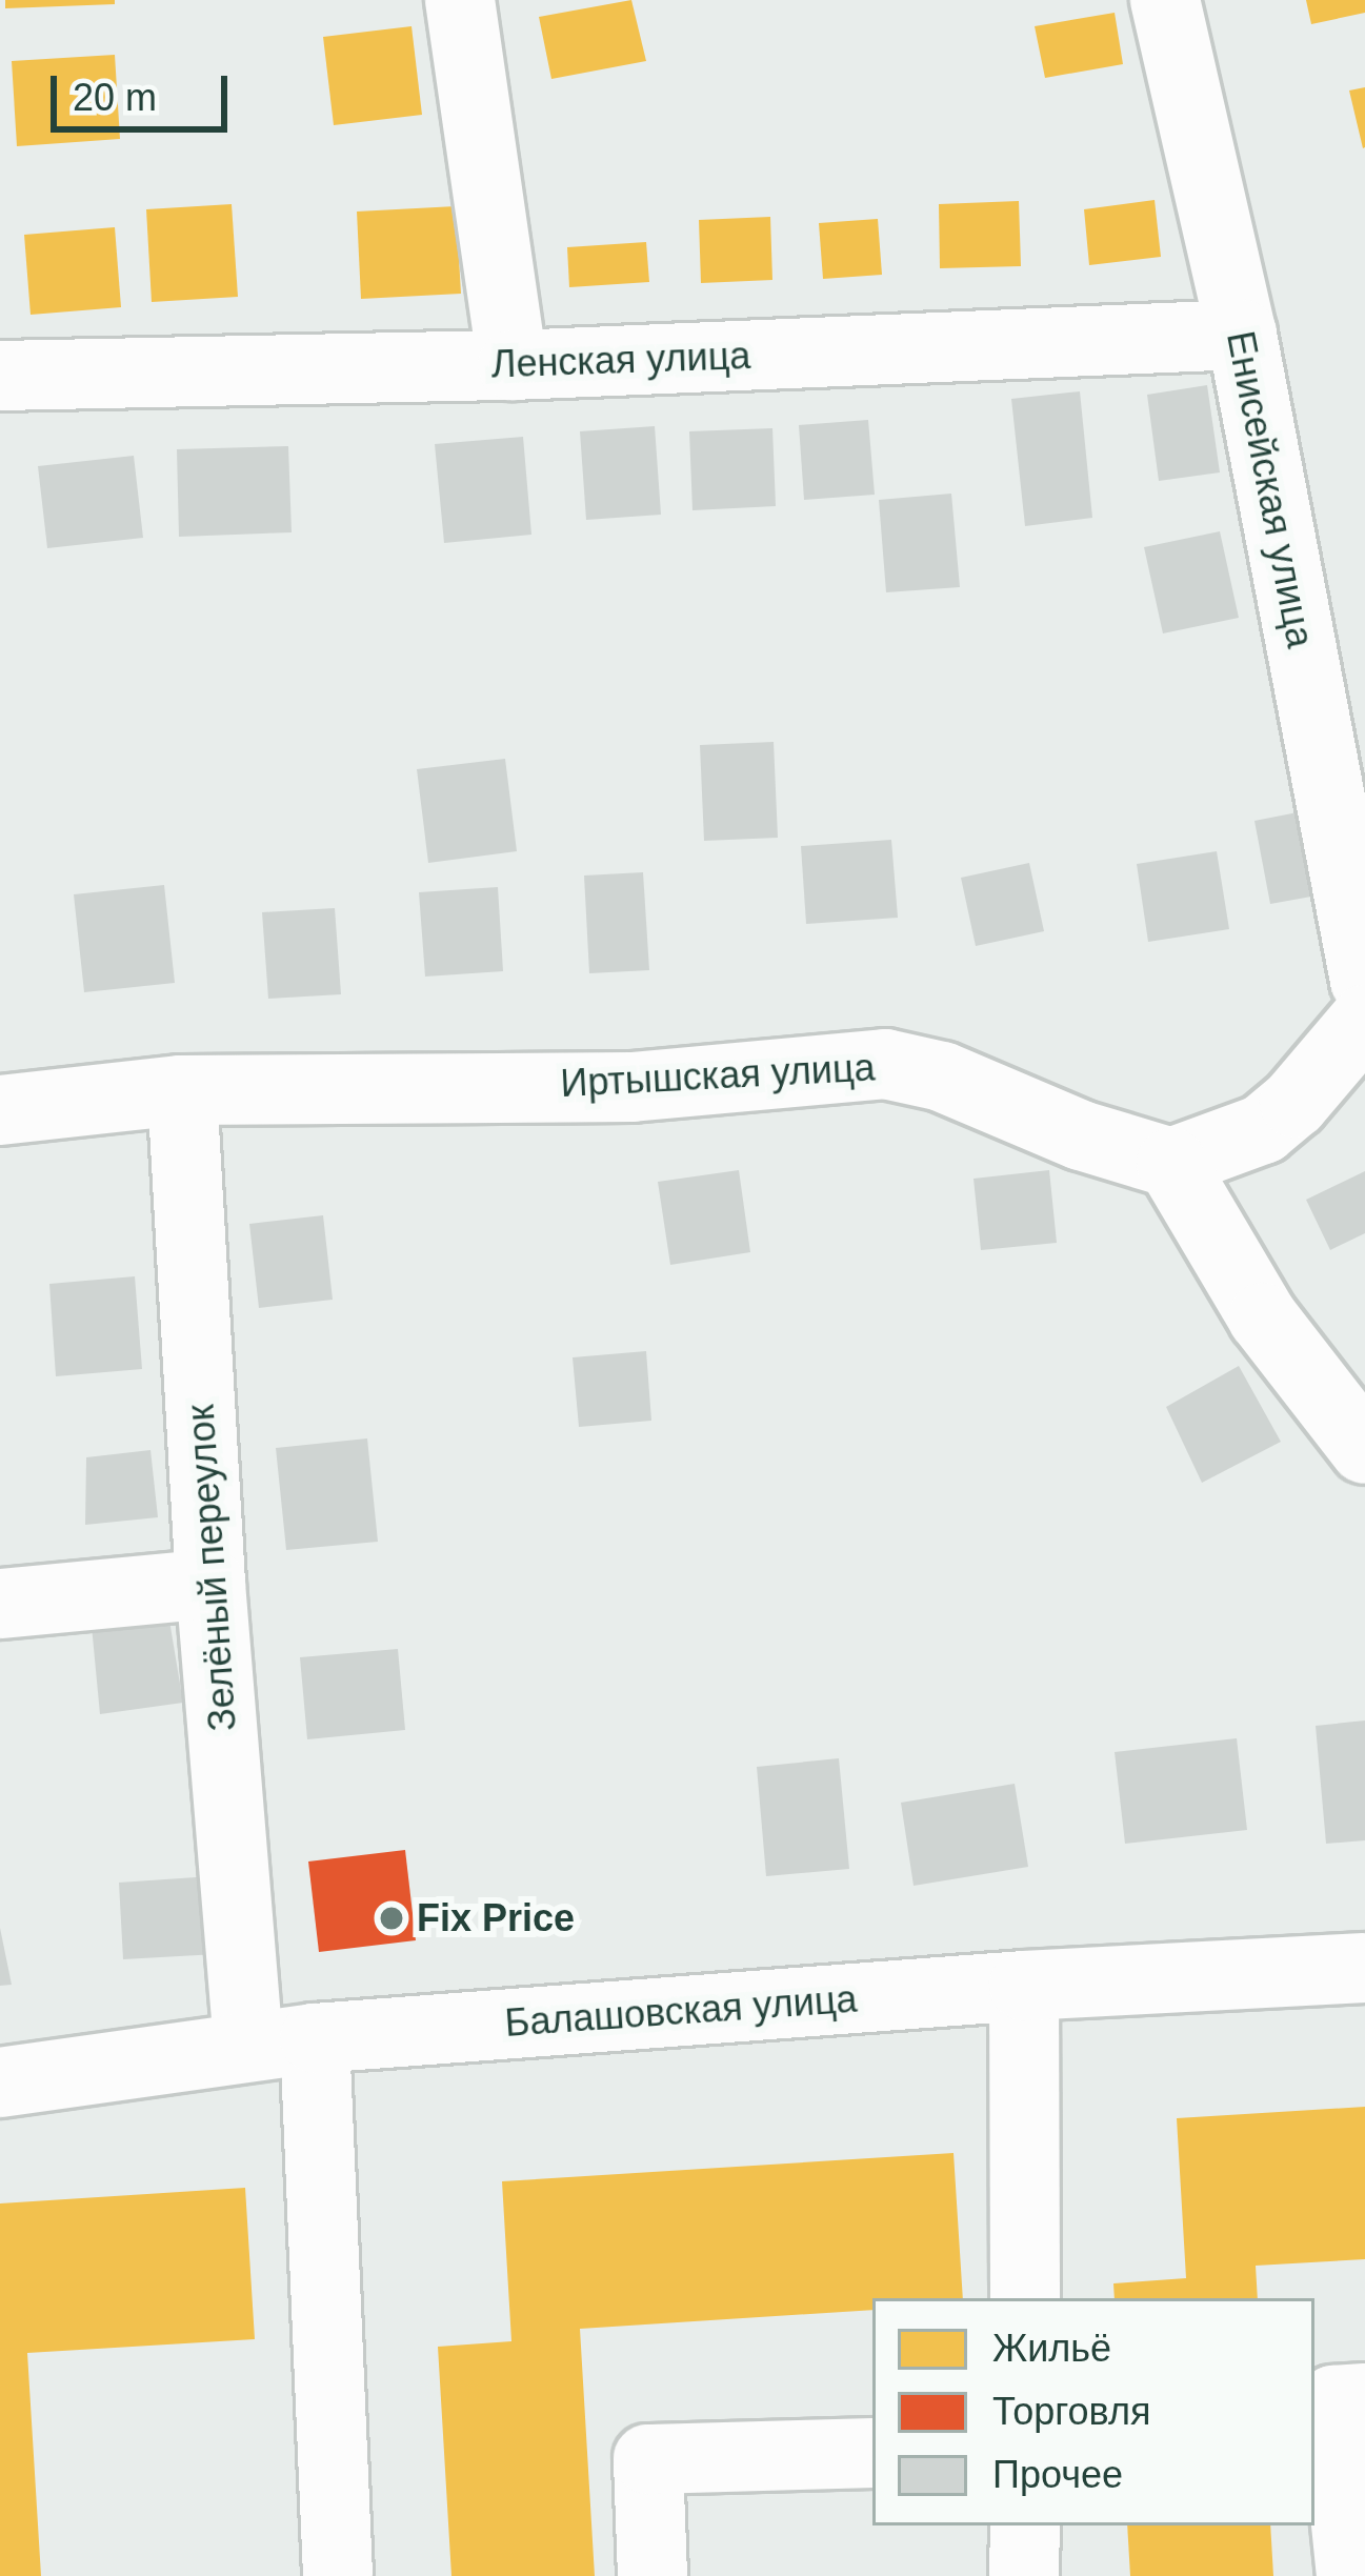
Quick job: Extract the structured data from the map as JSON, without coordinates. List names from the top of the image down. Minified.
{"streets":{"street":["Ленская улица","Енисейская улица","Иртышская улица","Зелёный переулок","Балашовская улица"]},"crossings":[["Ленская улица","Енисейская улица"],["Иртышская улица","Зелёный переулок"],["Зелёный переулок","Балашовская улица"]],"places":["Fix Price"],"legend":["Жильё","Торговля","Прочее"],"scale_bar":"20 m"}
